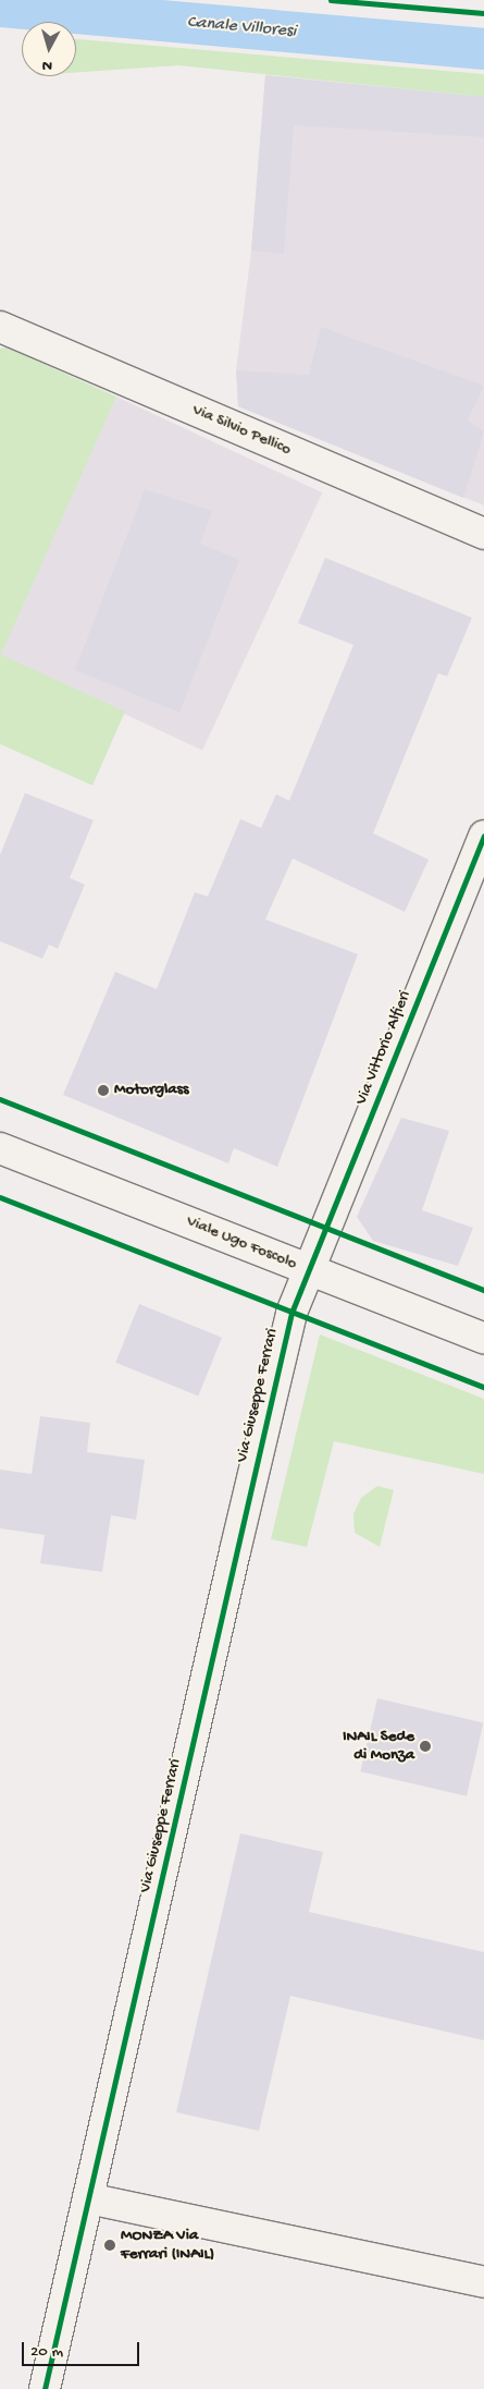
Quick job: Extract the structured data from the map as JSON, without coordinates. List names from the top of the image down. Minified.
{"streets":{"street":["Via Silvio Pellico","Via Vittorio Alfieri","Viale Ugo Foscolo","Via Giuseppe Ferrari"]},"crossings":[["Via Vittorio Alfieri","Viale Ugo Foscolo"],["Via Vittorio Alfieri","Via Giuseppe Ferrari"],["Viale Ugo Foscolo","Via Giuseppe Ferrari"]],"water":["Canale Villoresi"],"places":["Motorglass","INAIL Sede di Monza","MONZA Via Ferrari (INAIL)"],"scale_bar":"20 m","north":"bottom"}
